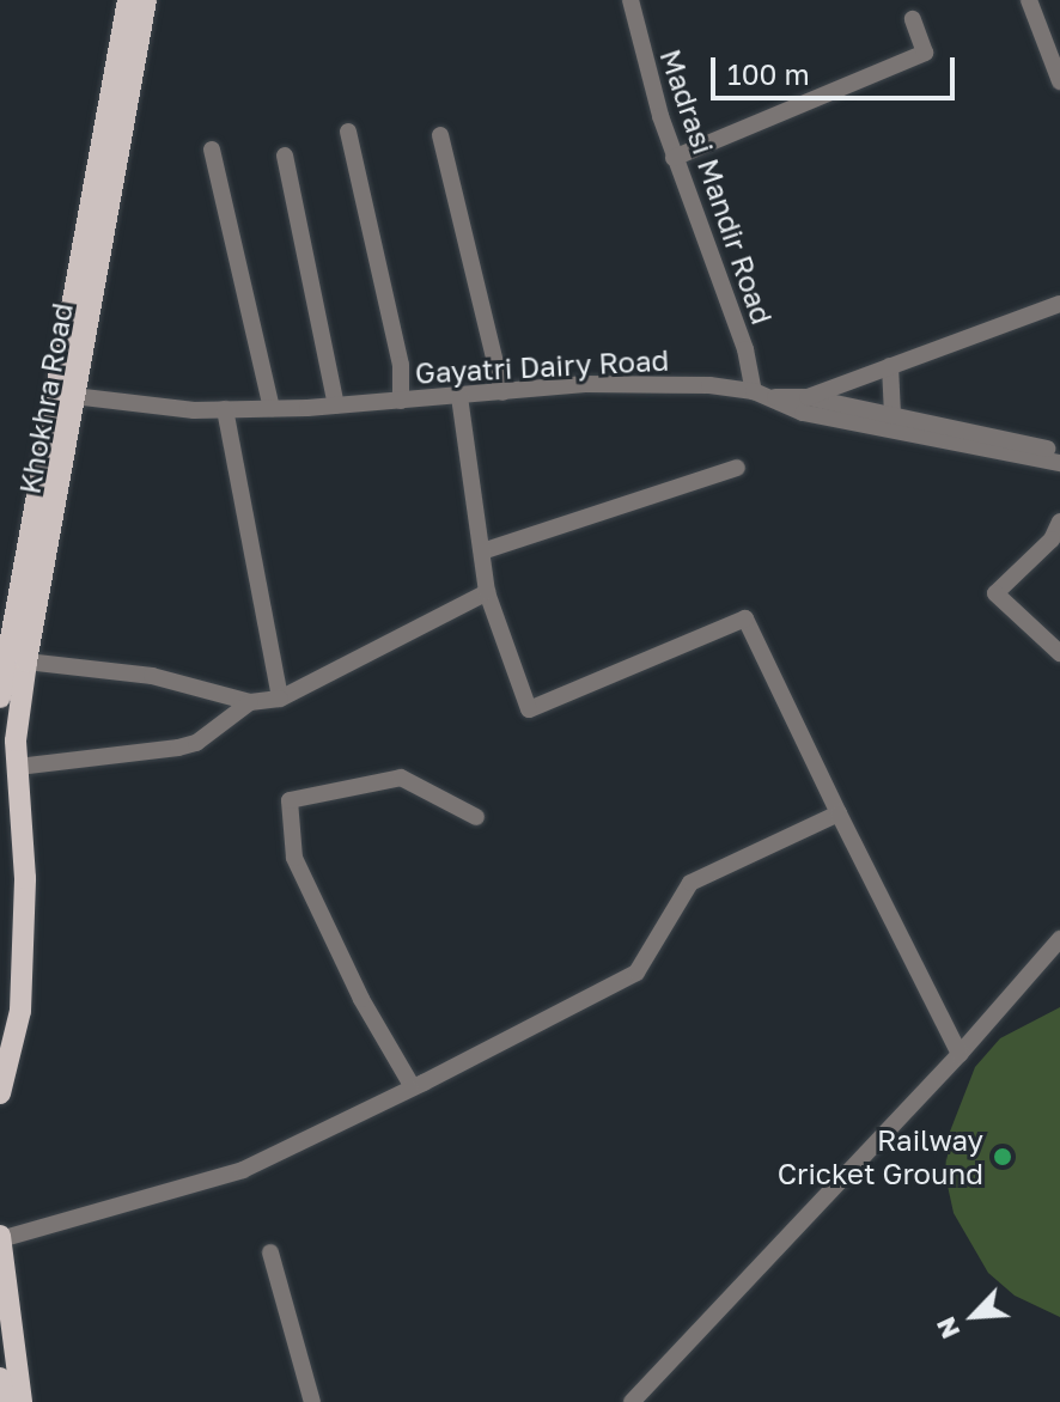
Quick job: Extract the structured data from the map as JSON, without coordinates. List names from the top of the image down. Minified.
{"streets":{"main road":["Khokhra Road"],"street":["Madrasi Mandir Road","Gayatri Dairy Road"]},"crossings":[["Madrasi Mandir Road","Gayatri Dairy Road"],["Gayatri Dairy Road","Khokhra Road"]],"places":["Railway Cricket Ground"],"scale_bar":"100 m","north":"bottom left"}
